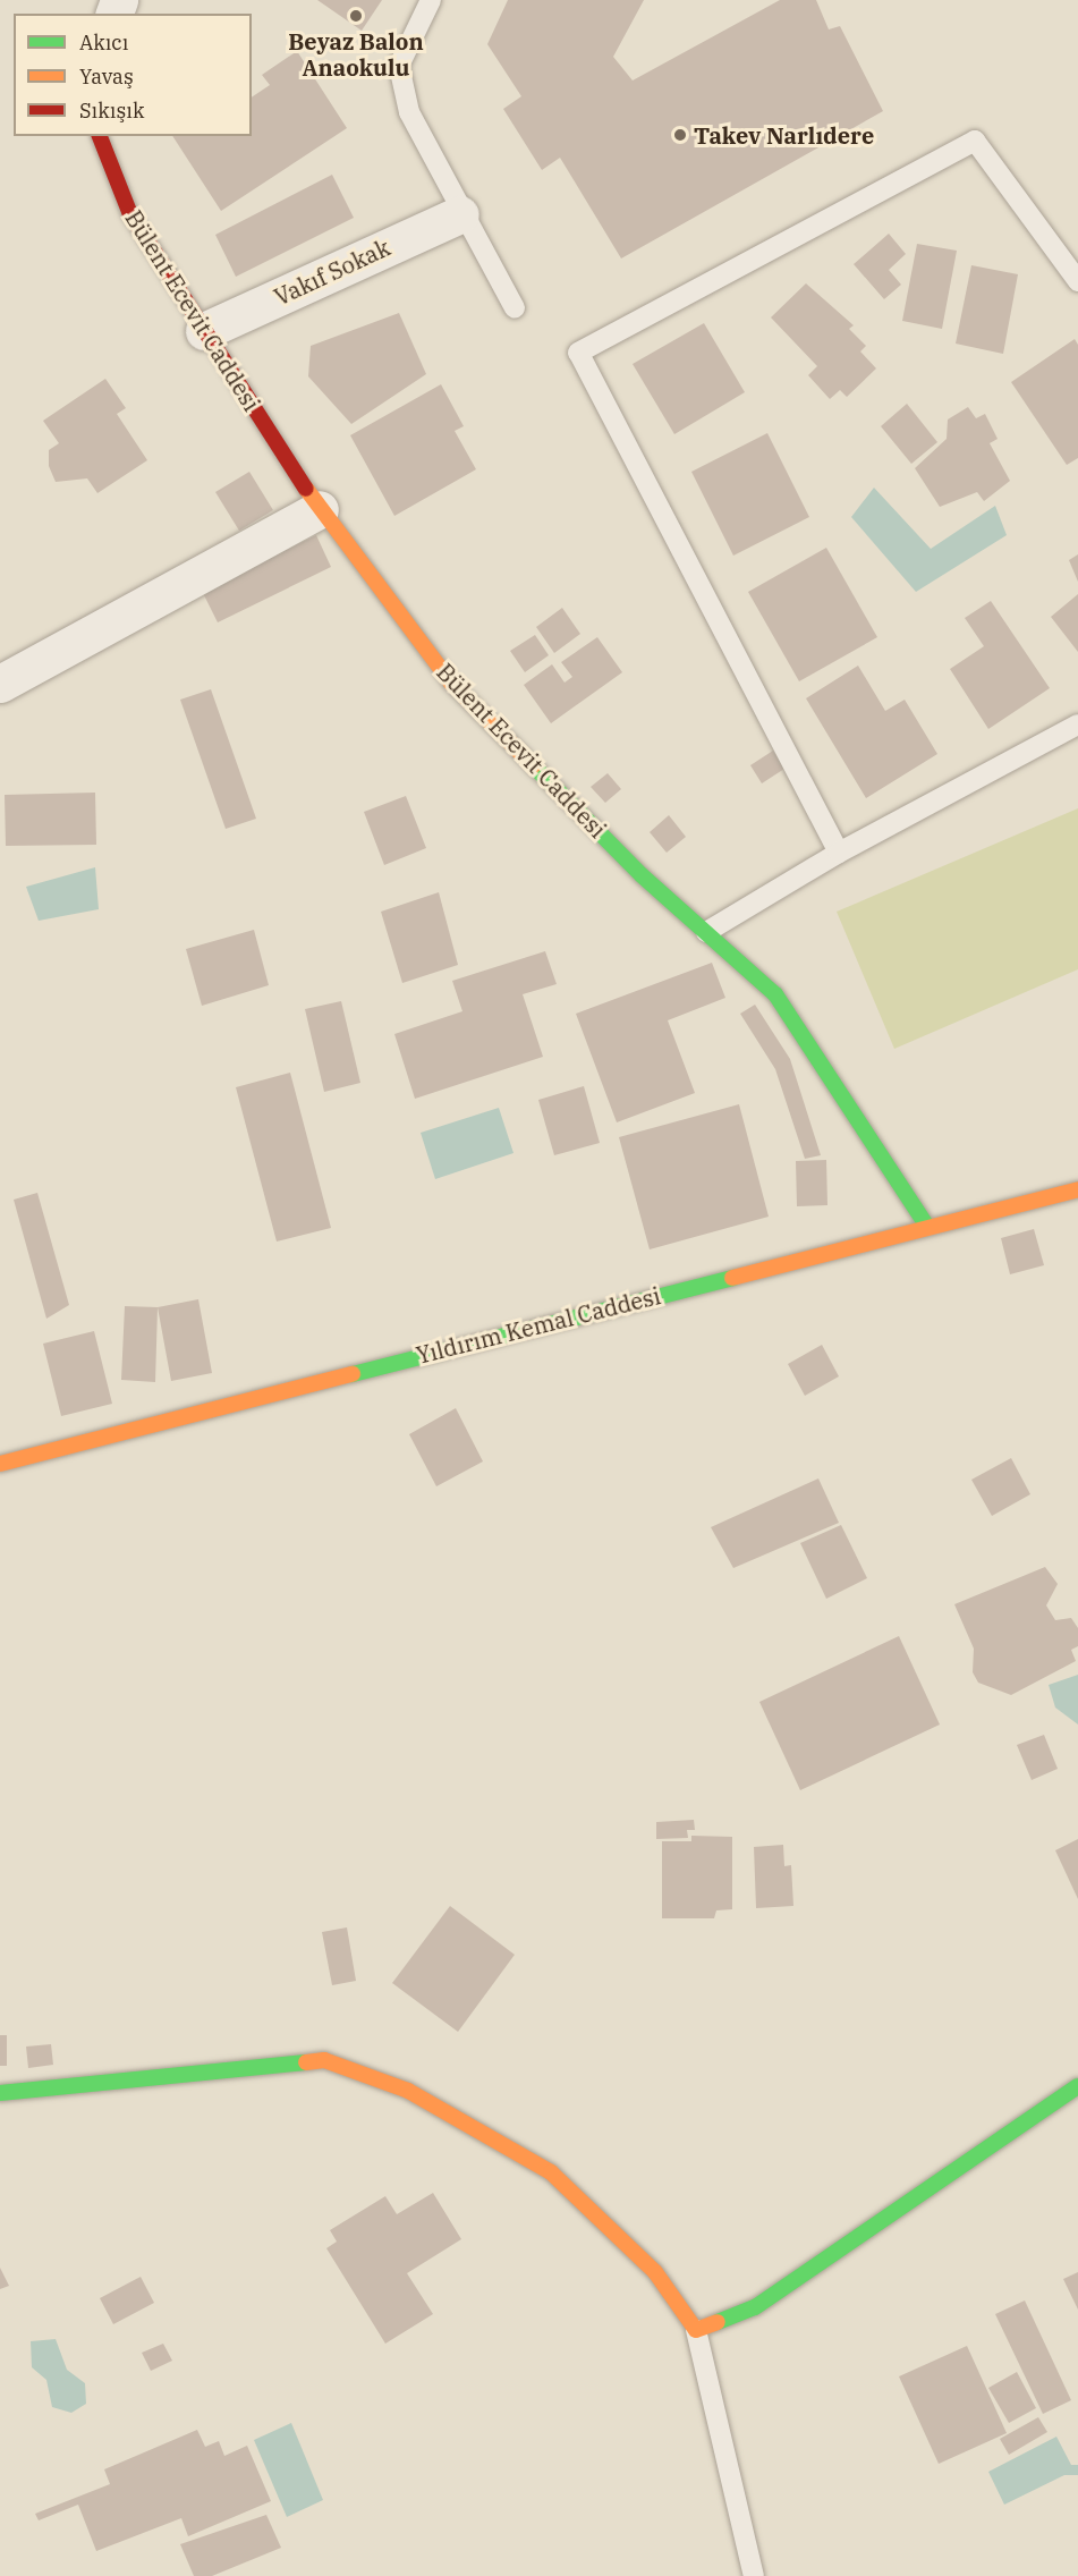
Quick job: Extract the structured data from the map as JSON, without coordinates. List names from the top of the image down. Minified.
{"streets":{"street":["Vakıf Sokak","Bülent Ecevit Caddesi","Yıldırım Kemal Caddesi"]},"crossings":[["Vakıf Sokak","Bülent Ecevit Caddesi"],["Bülent Ecevit Caddesi","Yıldırım Kemal Caddesi"]],"places":["Beyaz Balon Anaokulu","Takev Narlıdere"],"legend":["Akıcı","Yavaş","Sıkışık"]}
